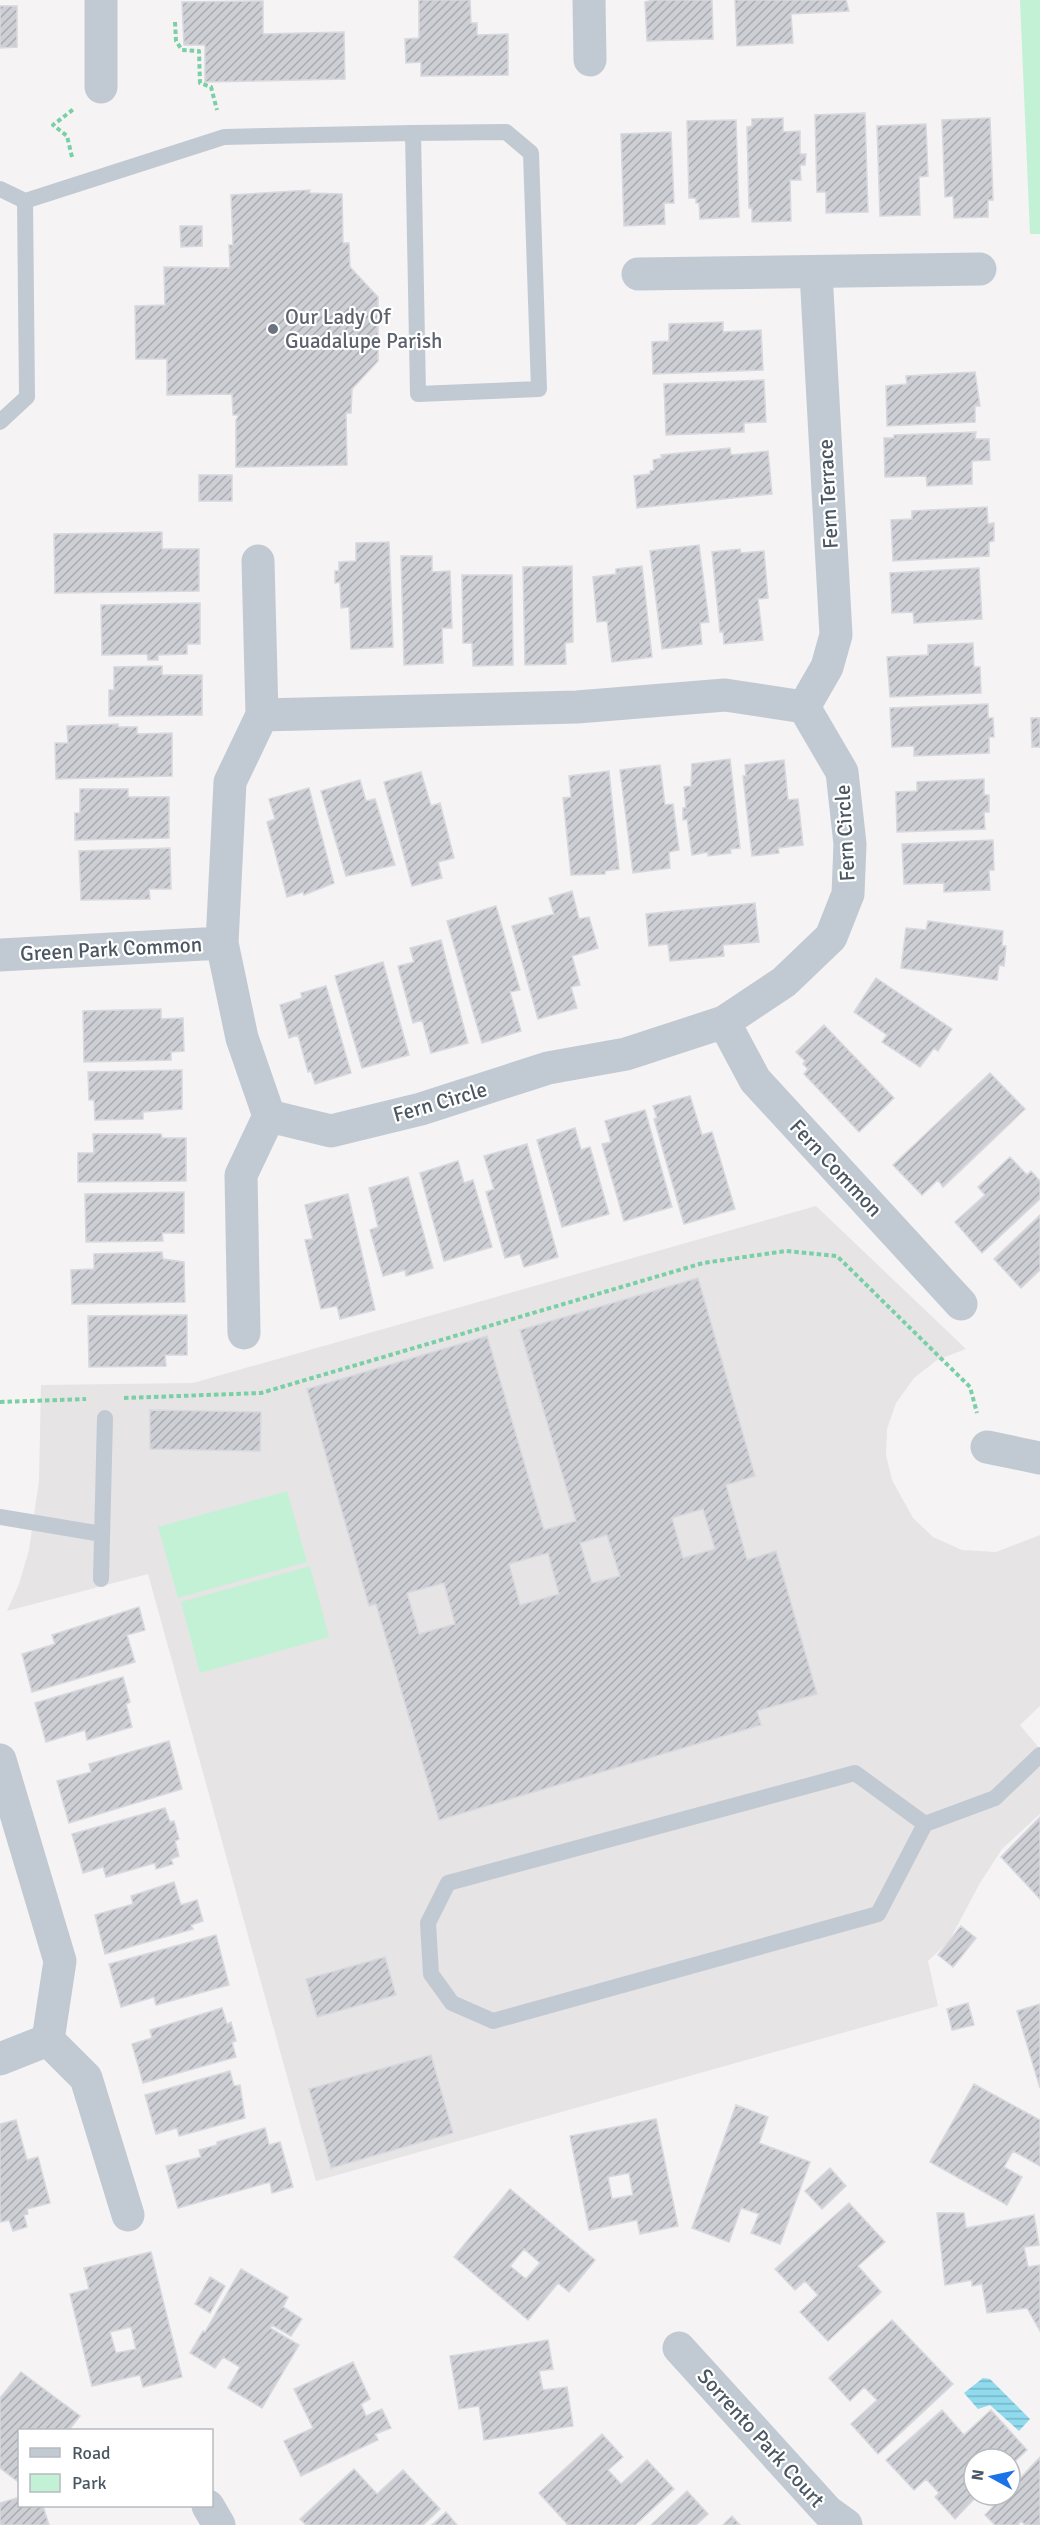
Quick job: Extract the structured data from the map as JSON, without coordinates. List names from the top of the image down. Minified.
{"streets":{"street":["Fern Terrace","Fern Circle","Green Park Common","Fern Common","Sorrento Park Court"]},"crossings":[["Fern Terrace","Fern Circle"],["Fern Circle","Fern Common"]],"places":["Our Lady Of Guadalupe Parish"],"legend":["Road","Park"],"north":"left"}
